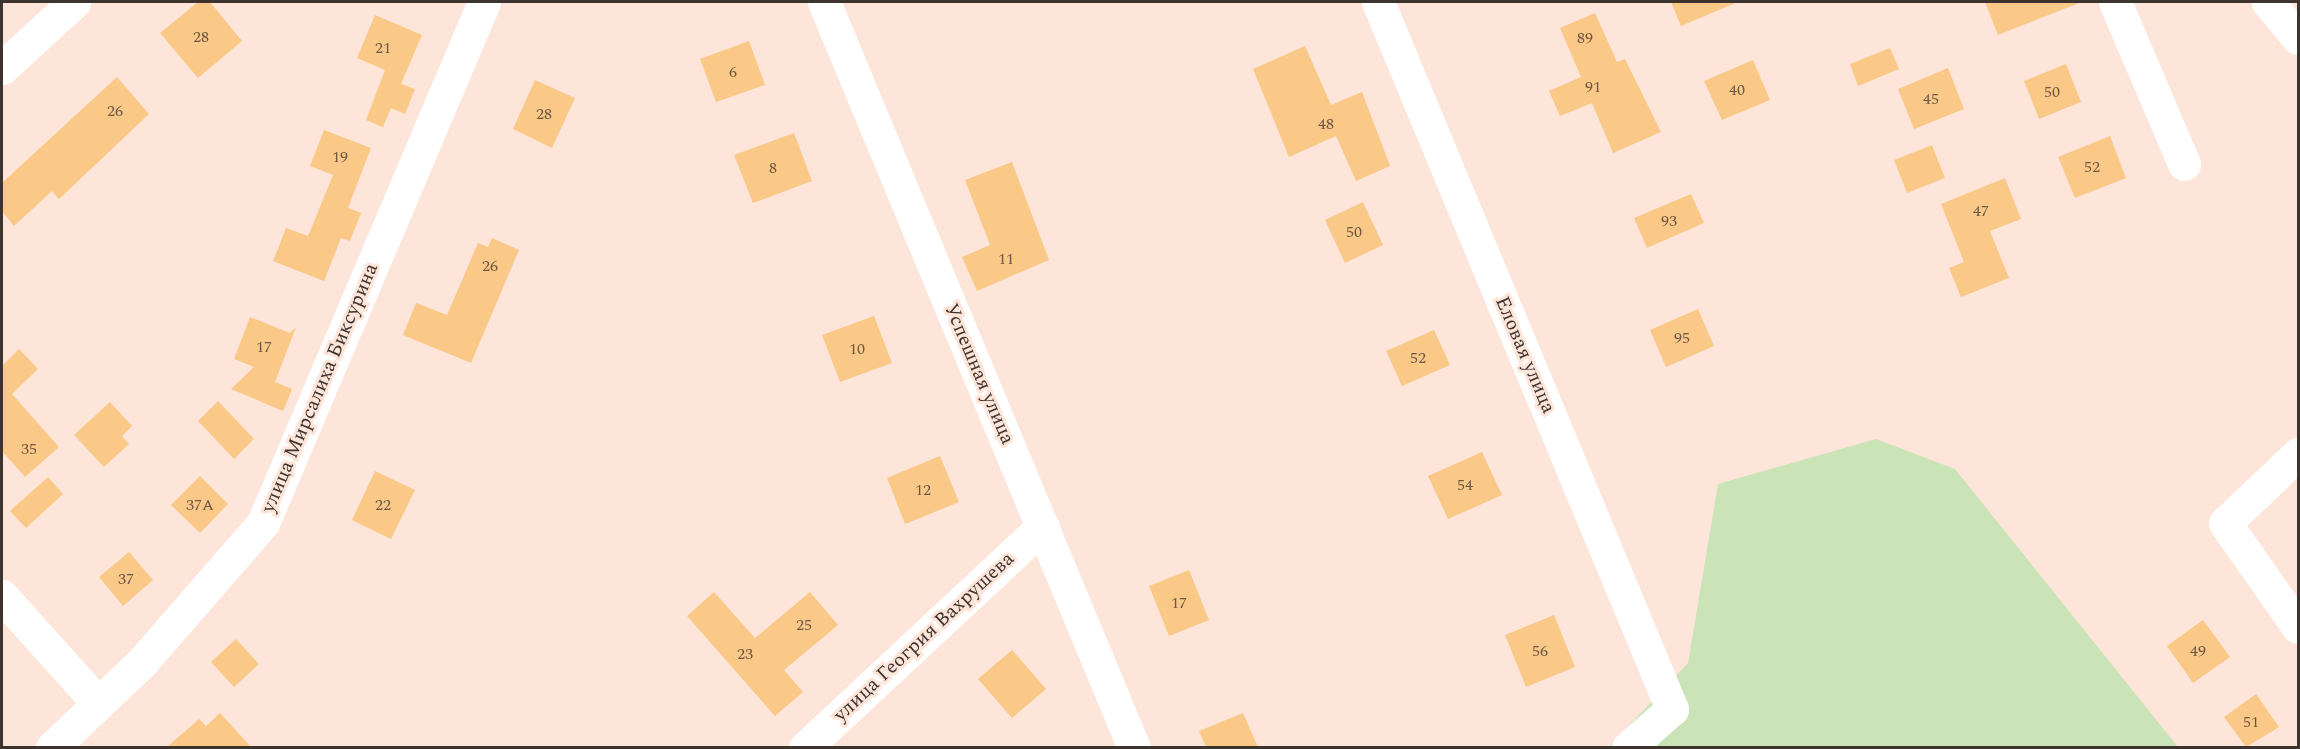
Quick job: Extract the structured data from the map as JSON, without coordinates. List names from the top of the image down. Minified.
{"streets":{"street":["Еловая улица","Успешная улица","улица Мирсалиха Биксурина","улица Геогрия Вахрушева"]},"crossings":[["Успешная улица","улица Геогрия Вахрушева"]],"house_numbers":["28","89","21","6","91","40","50","45","26","28","48","19","52","8","47","93","50","11","26","95","17","10","52","35","54","12","37А","22","37","17","25","56","49","23","51"]}
